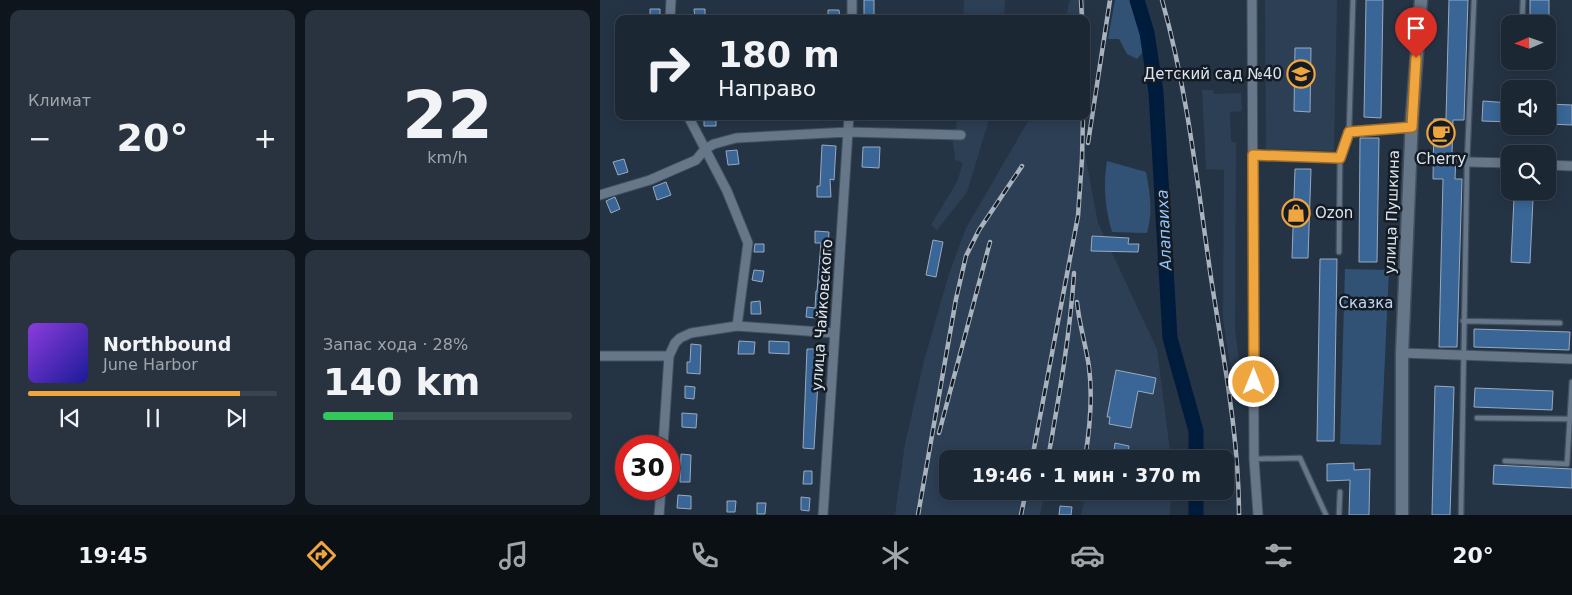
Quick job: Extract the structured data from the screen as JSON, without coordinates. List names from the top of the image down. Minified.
{"streets":{"street":["улица Пушкина","улица Чайковского"]},"water":["Алапаиха"],"parks":["Сказка"],"places":{"school or university":["Детский сад №40"],"cafe":["Cherry"],"shop":["Ozon"]},"north":"left","page":{"tile":["Климат",["22","km/h"],["Запас хода · 28%","140 km"]],"turn":["180 m","Направо"],"heat":["−","20°","+"],"song":["Northbound","June Harbor"],"limit":"30","trip":"19:46 · 1 мин · 370 m","tabs":["19:45","20°"]}}
